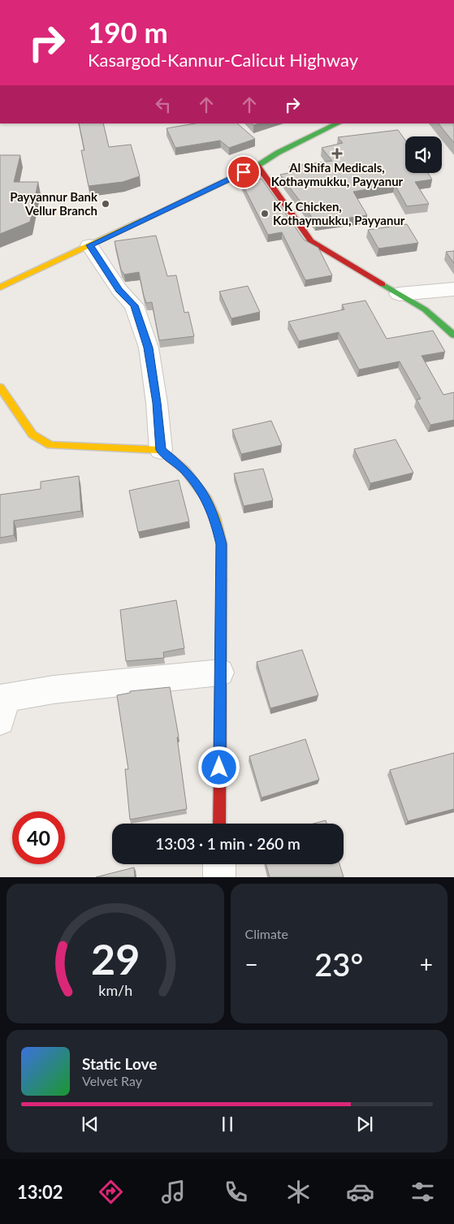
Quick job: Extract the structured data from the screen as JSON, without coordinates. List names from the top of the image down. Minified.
{"places":{"health":["Al Shifa Medicals, Kothaymukku, Payyanur"],"other":["Payyannur Bank Vellur Branch","K K Chicken, Kothaymukku, Payyanur"]},"page":{"turn":["190 m","Kasargod-Kannur-Calicut Highway"],"limit":"40","trip":"13:03 · 1 min · 260 m","tile":"Climate","heat":["−","23°","+"],"song":["Static Love","Velvet Ray"],"tabs":"13:02","gauge":["29","km/h"]}}
